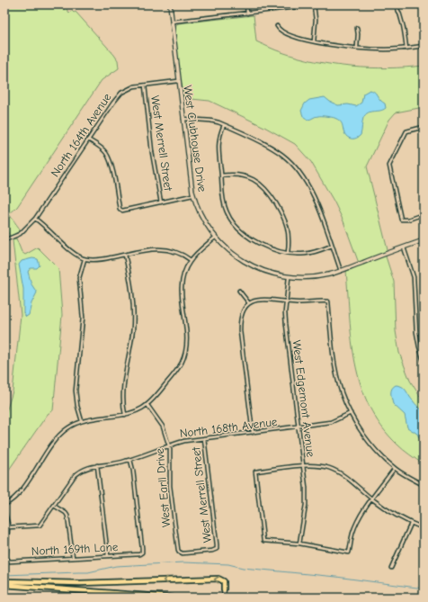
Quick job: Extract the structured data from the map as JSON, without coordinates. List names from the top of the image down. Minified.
{"streets":{"street":["North 164th Avenue","West Clubhouse Drive","West Merrell Street","West Edgemont Avenue","North 168th Avenue","West Earll Drive","North 169th Lane"]},"crossings":[["North 164th Avenue","West Clubhouse Drive"],["North 164th Avenue","West Merrell Street"],["West Clubhouse Drive","West Edgemont Avenue"],["West Merrell Street","North 168th Avenue"],["West Merrell Street","West Earll Drive"],["West Edgemont Avenue","North 168th Avenue"],["North 168th Avenue","West Earll Drive"],["North 168th Avenue","North 169th Lane"]]}
